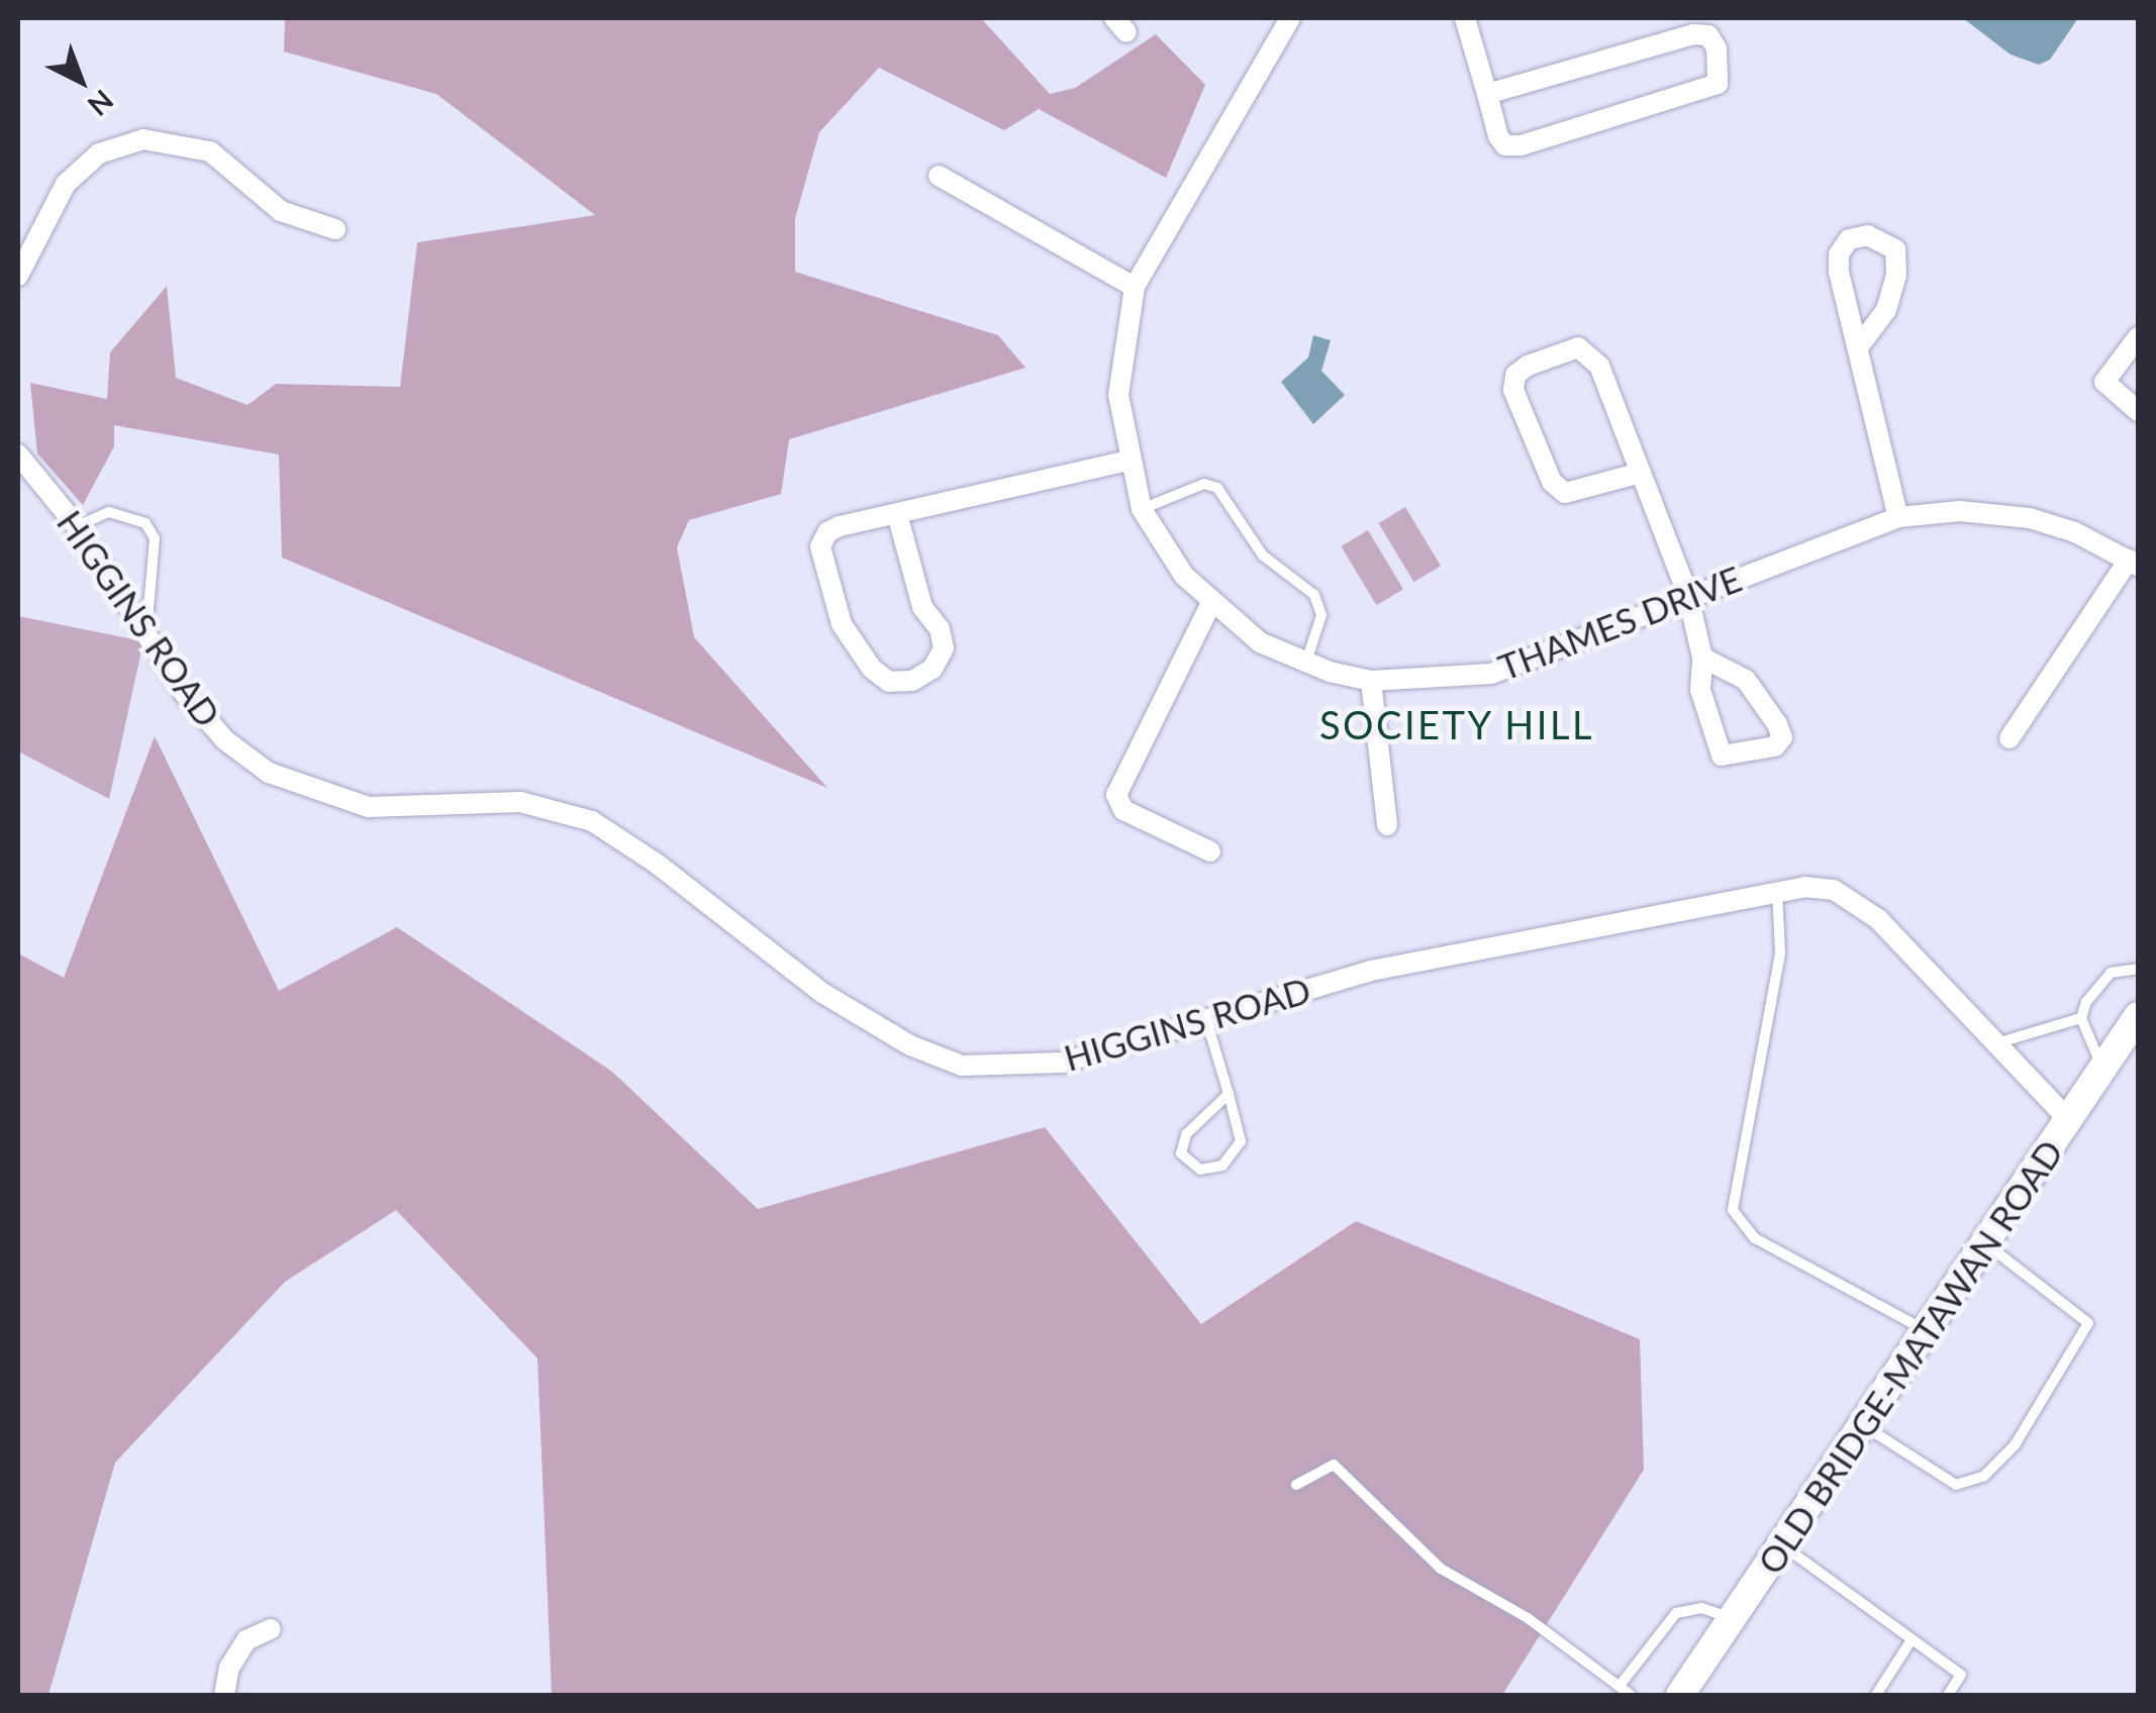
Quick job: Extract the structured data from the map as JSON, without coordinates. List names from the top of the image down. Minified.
{"streets":{"main road":["OLD BRIDGE-MATAWAN ROAD"],"street":["HIGGINS ROAD","THAMES DRIVE"]},"crossings":[["HIGGINS ROAD","OLD BRIDGE-MATAWAN ROAD"]],"districts":["SOCIETY HILL"],"north":"bottom right"}
